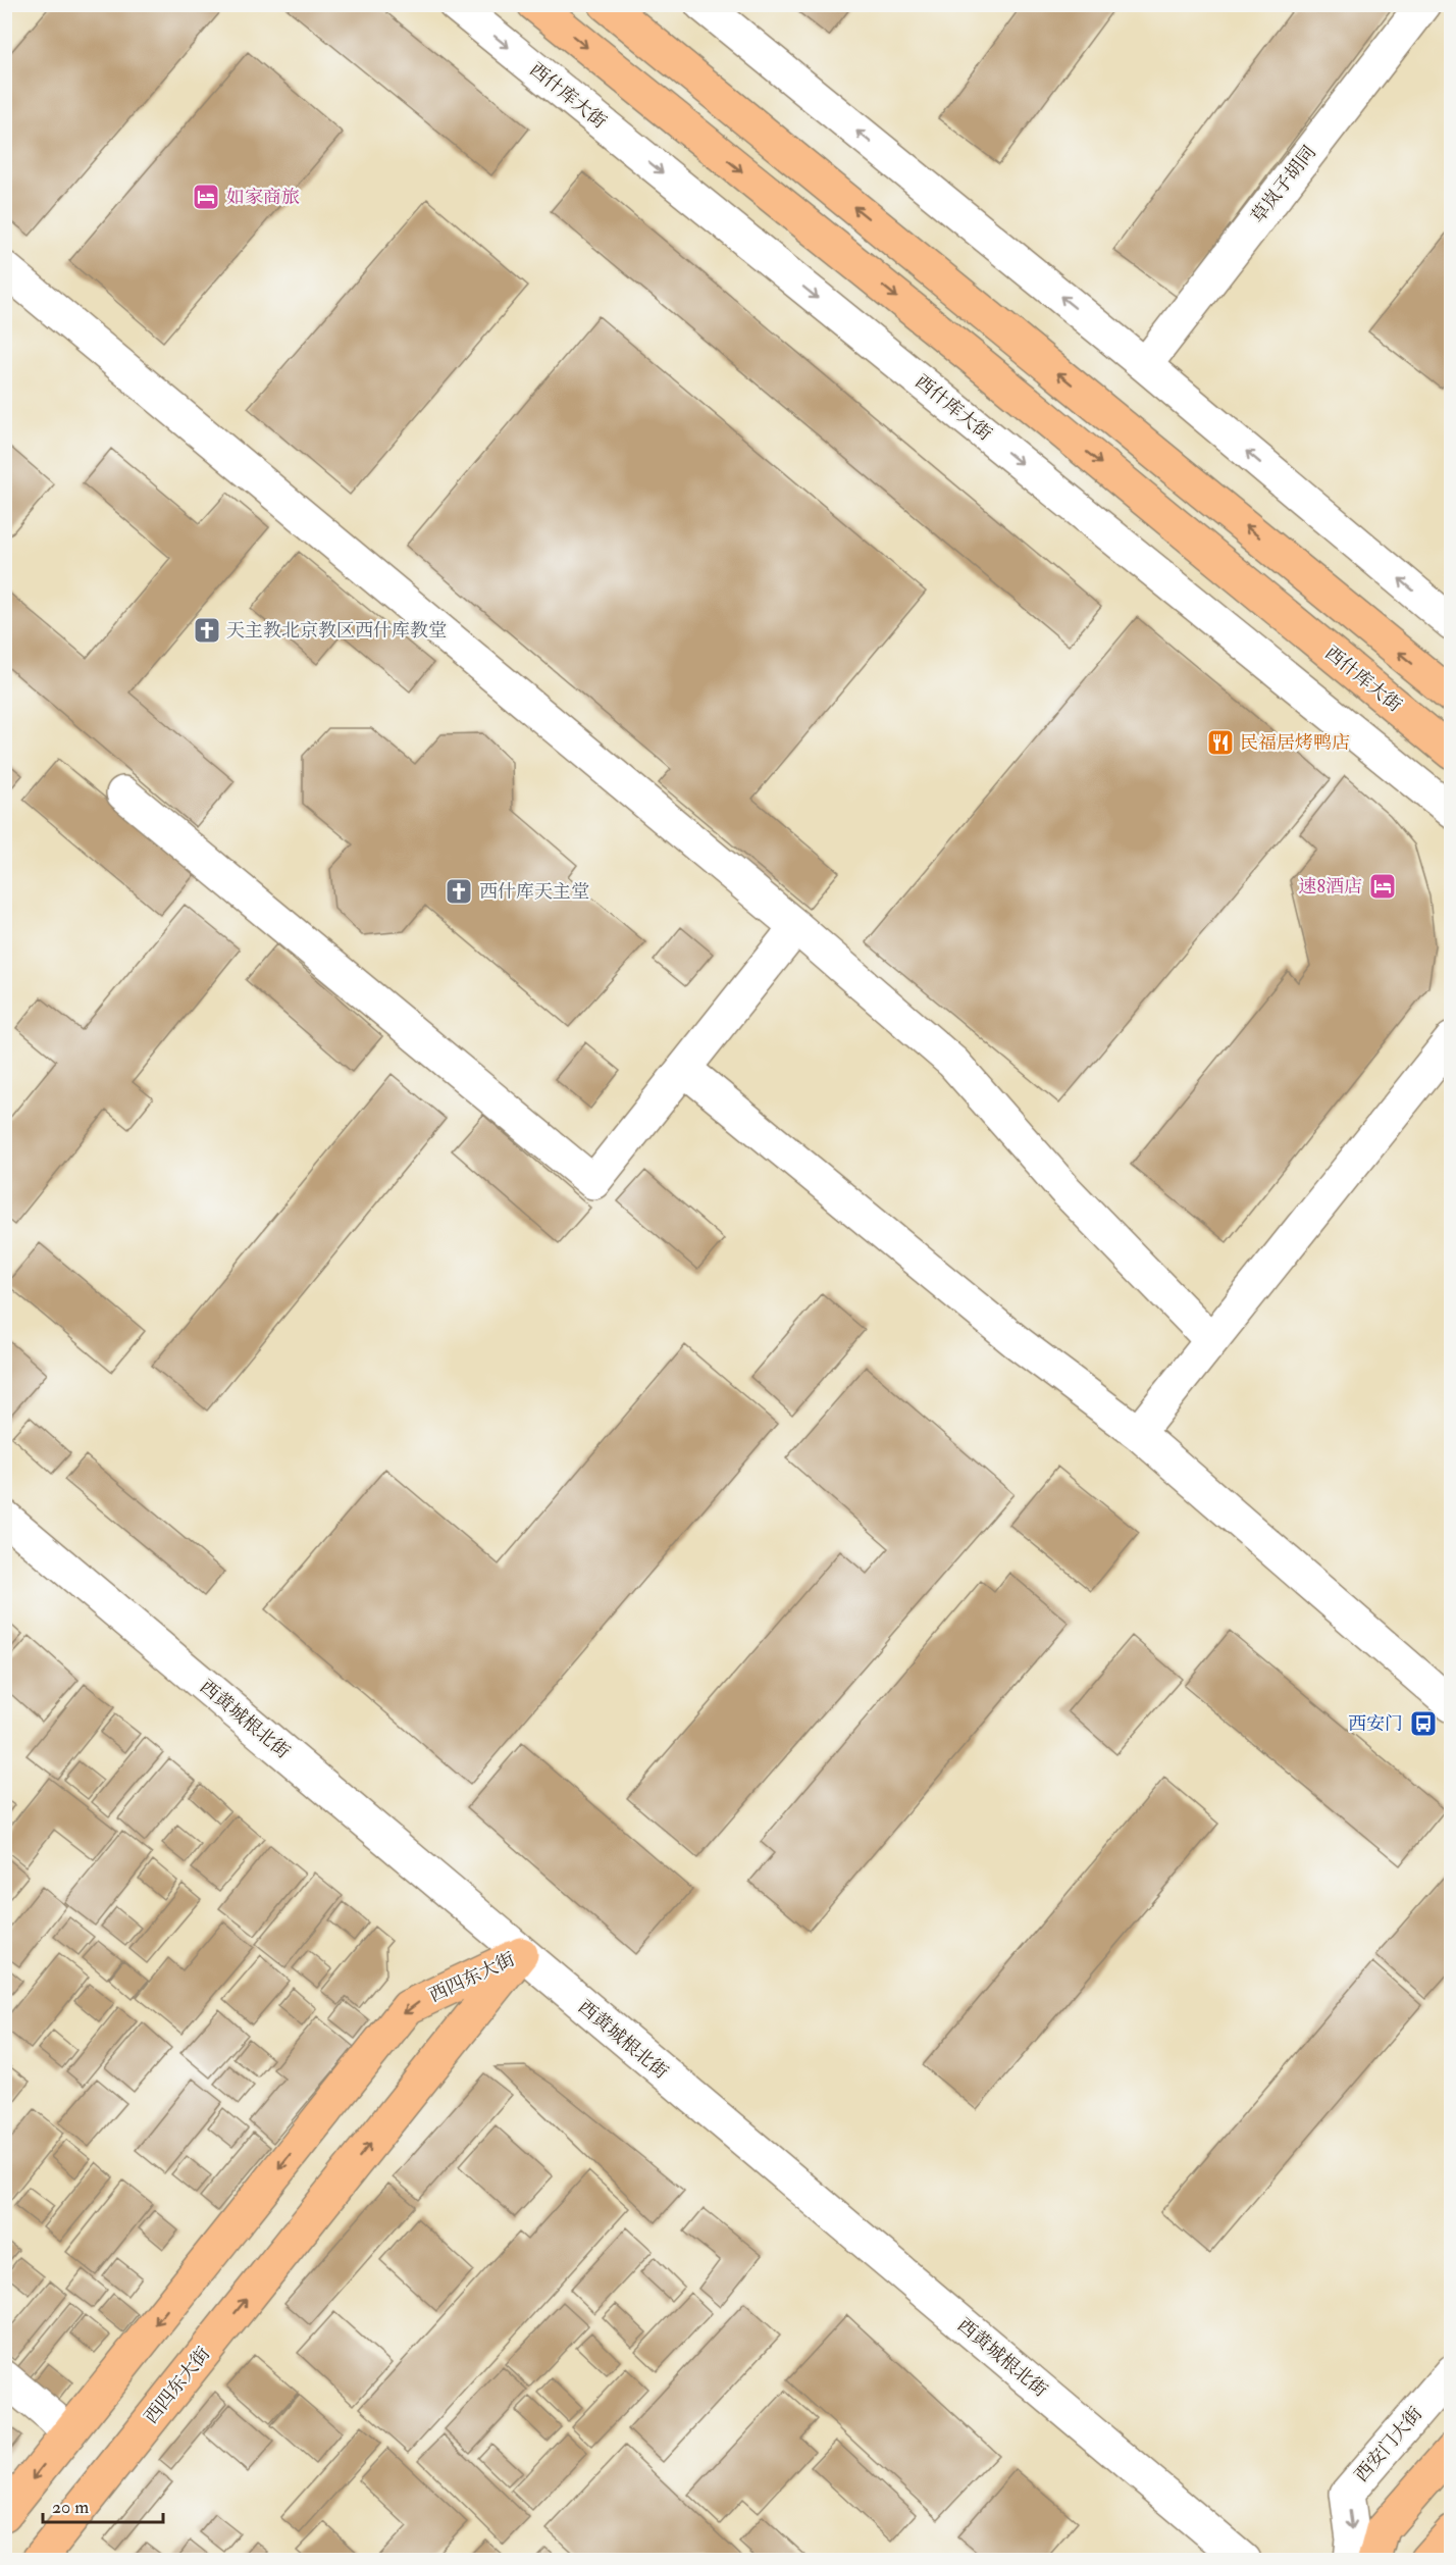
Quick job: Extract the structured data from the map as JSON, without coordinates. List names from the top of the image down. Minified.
{"streets":{"main road":["西什库大街","西四东大街"],"street":["草岚子胡同","西黄城根北街","西安门大街"]},"crossings":[["西黄城根北街","西四东大街"]],"one_way":["西安门大街"],"places":{"hotel":["如家商旅","速8酒店"],"church":["天主教北京教区西什库教堂","西什库天主堂"],"restaurant":["民福居烤鸭店"],"bus stop":["西安门"]},"scale_bar":"20 m"}
